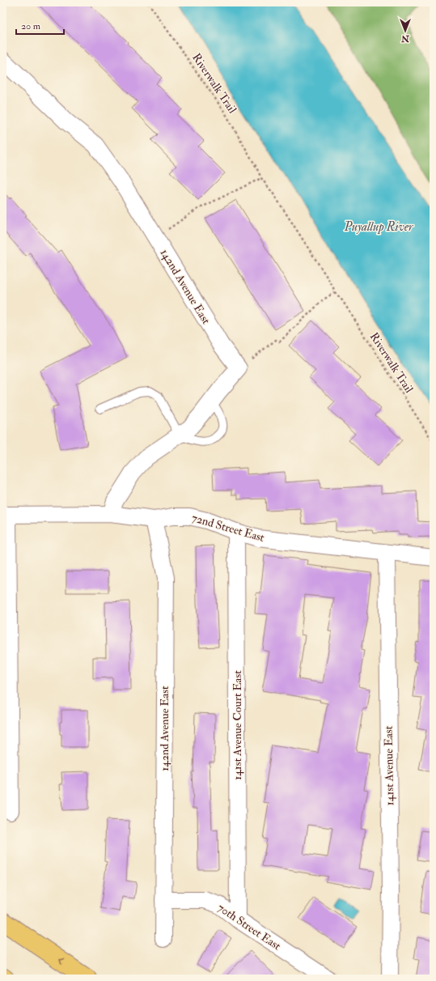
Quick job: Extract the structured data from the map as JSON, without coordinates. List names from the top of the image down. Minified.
{"streets":{"street":["142nd Avenue East","72nd Street East","141st Avenue Court East","141st Avenue East","70th Street East"],"path":["Riverwalk Trail"]},"crossings":[["142nd Avenue East","72nd Street East"],["142nd Avenue East","70th Street East"],["72nd Street East","141st Avenue Court East"],["72nd Street East","141st Avenue East"],["141st Avenue Court East","70th Street East"]],"water":["Puyallup River"],"scale_bar":"20 m","north":"bottom"}
